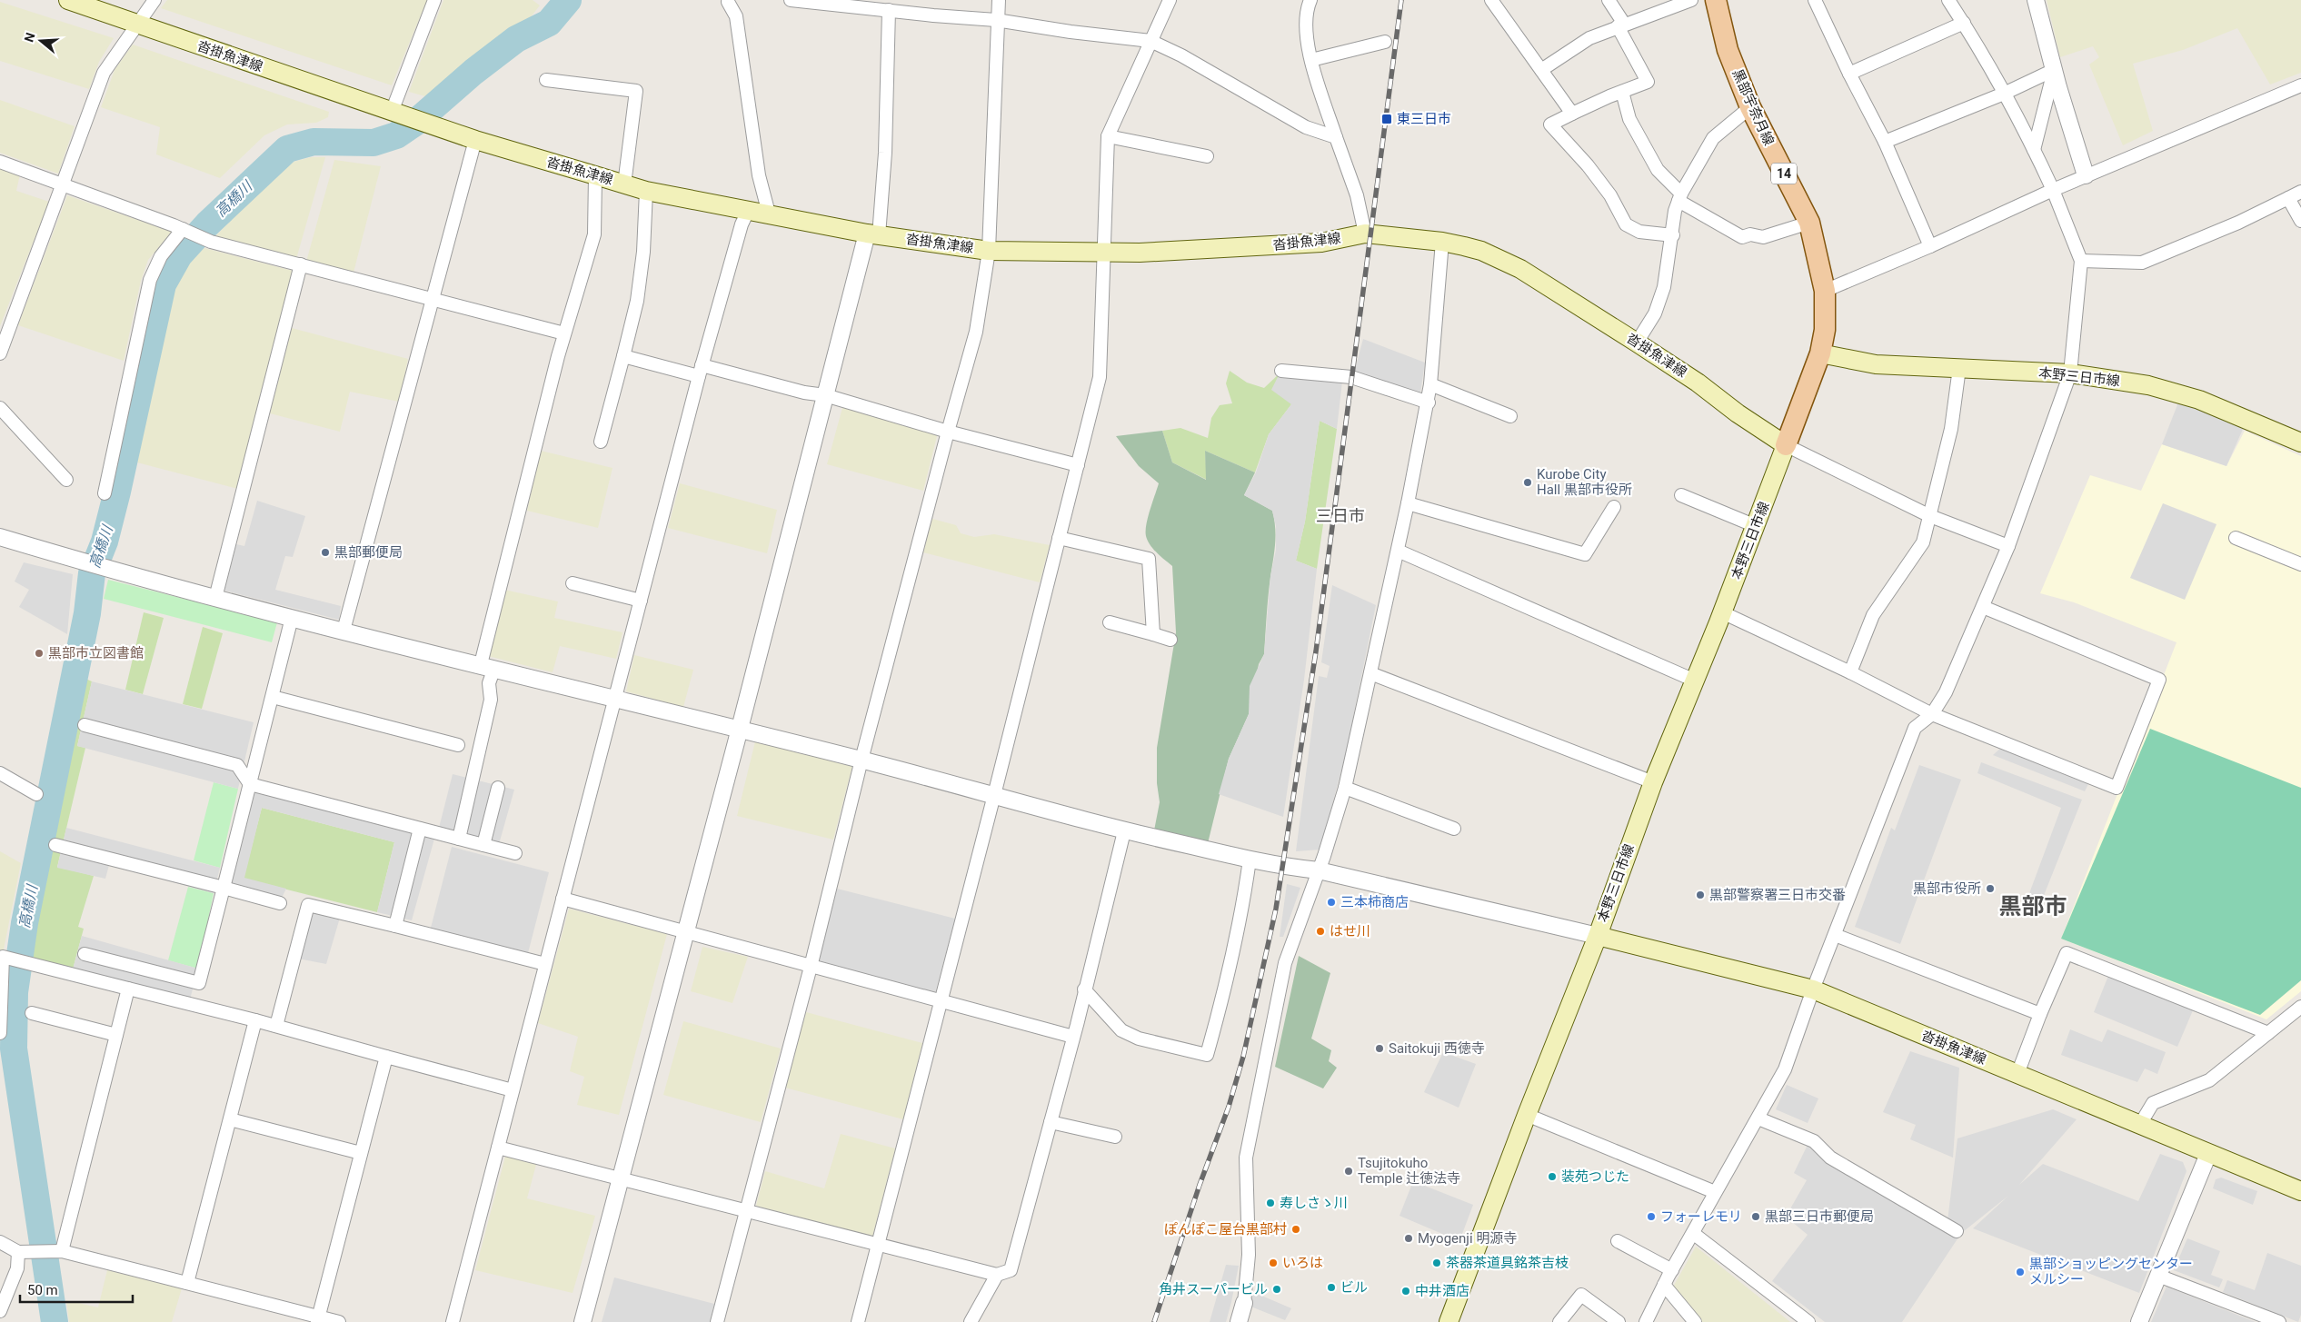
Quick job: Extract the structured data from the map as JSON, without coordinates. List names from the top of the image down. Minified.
{"streets":{"main road":["沓掛魚津線","黒部宇奈月線","14","本野三日市線"]},"crossings":[["沓掛魚津線","黒部宇奈月線"],["沓掛魚津線","本野三日市線"],["黒部宇奈月線","本野三日市線"]],"districts":["三日市","黒部市"],"water":["高橋川"],"places":{"transit":["東三日市"],"other":["Kurobe City Hall 黒部市役所","黒部郵便局","黒部市立図書館","黒部市役所","黒部警察署三日市交番","三本柿商店","はせ川","Saitokuji 西徳寺","Tsujitokuho Temple 辻徳法寺","装苑つじた","寿しさゝ川","フォーレモリ","黒部三日市郵便局","ぽんぽこ屋台黒部村","Myogenji 明源寺","いろは","茶器茶道具銘茶吉枝","黒部ショッピングセンター メルシー","ビル","角井スーパービル","中井酒店"]},"scale_bar":"50 m","north":"left"}
